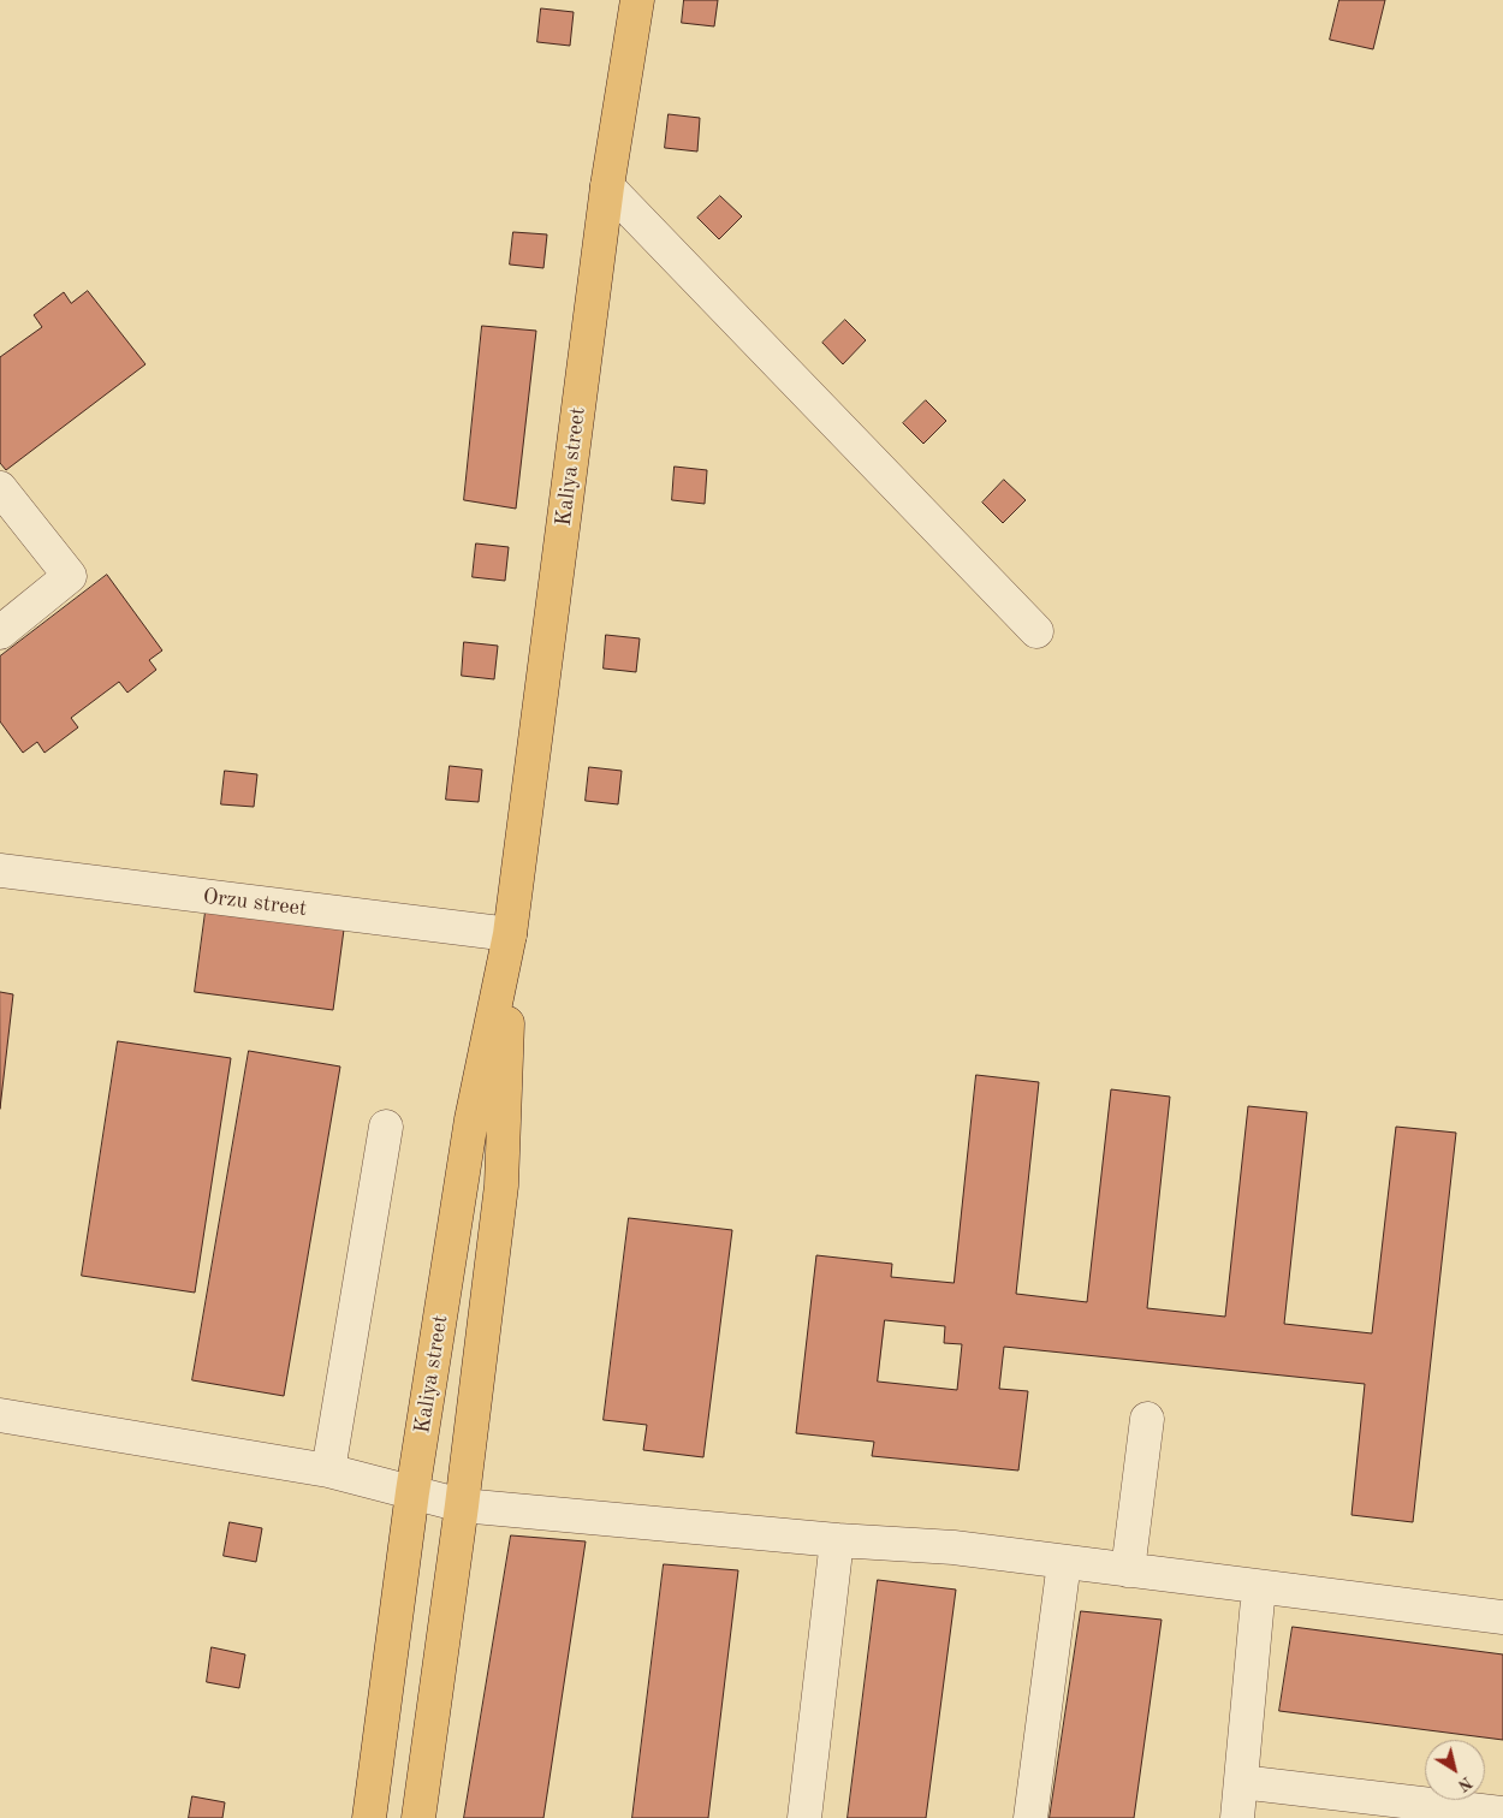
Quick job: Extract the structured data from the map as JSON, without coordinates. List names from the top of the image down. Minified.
{"streets":{"main road":["Kaliya street"],"street":["Orzu street"]},"crossings":[["Kaliya street","Orzu street"]],"north":"bottom right"}
